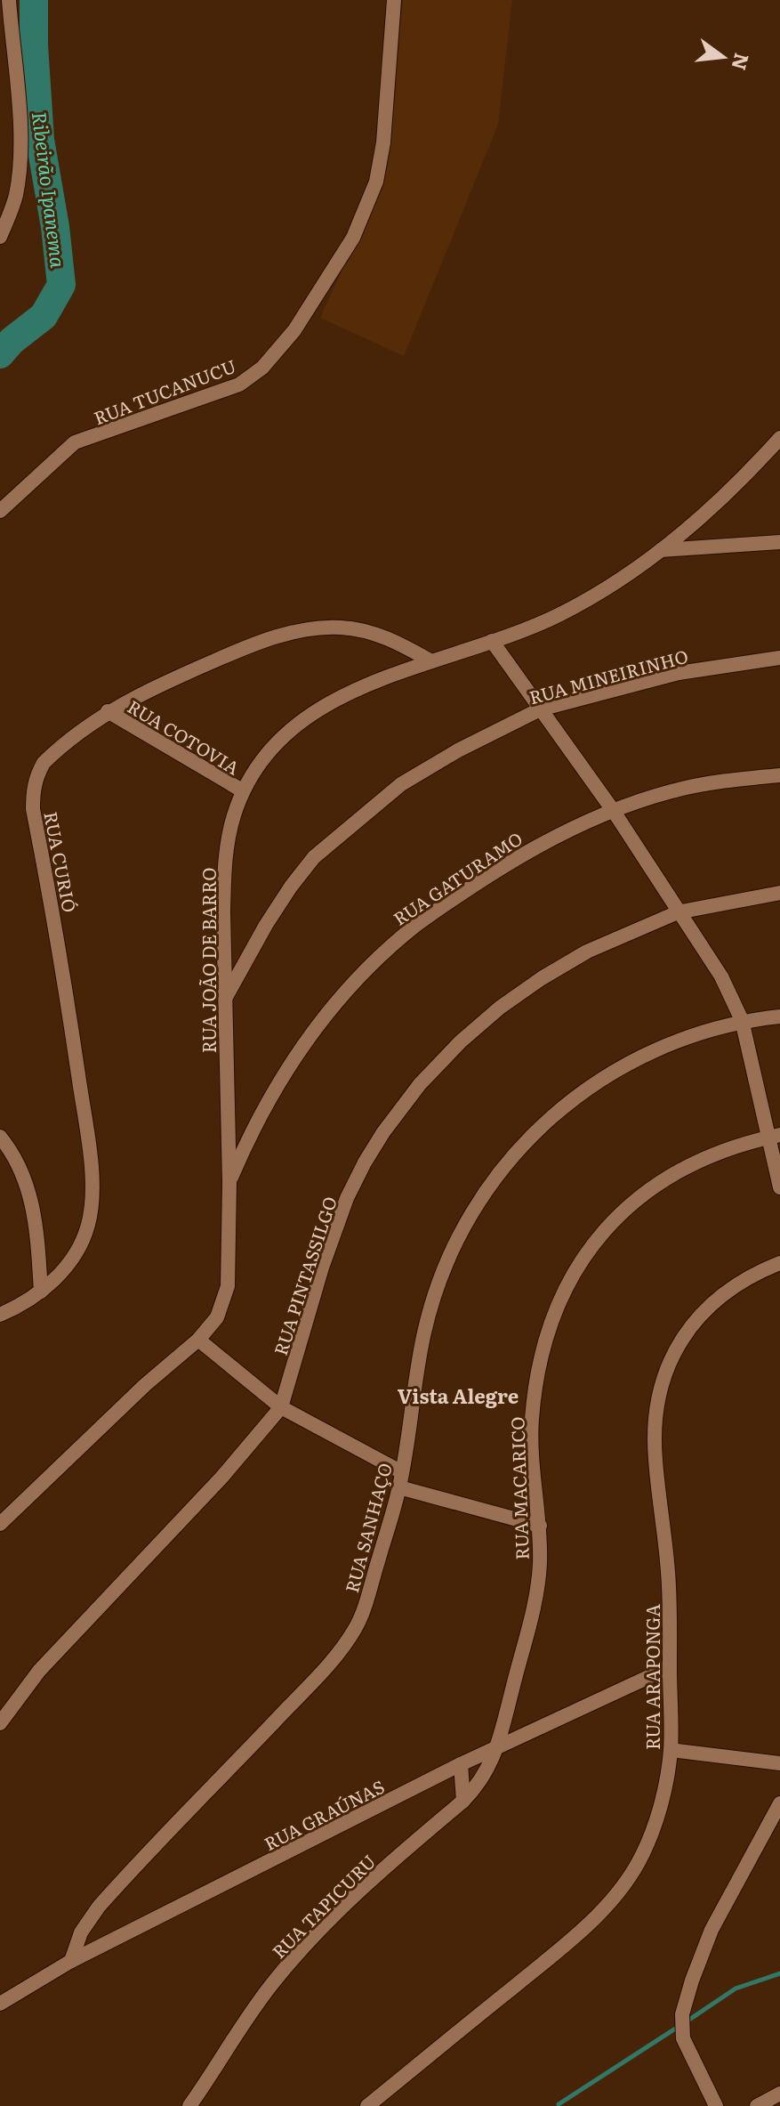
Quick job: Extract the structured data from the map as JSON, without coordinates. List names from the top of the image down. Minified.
{"streets":{"street":["RUA TUCANUCU","RUA MINEIRINHO","RUA COTOVIA","RUA CURIÓ","RUA GATURAMO","RUA JOÃO DE BARRO","RUA PINTASSILGO","RUA MACARICO","RUA SANHAÇO","RUA ARAPONGA","RUA GRAÚNAS","RUA TAPICURU"]},"crossings":[["RUA MINEIRINHO","RUA JOÃO DE BARRO"],["RUA COTOVIA","RUA CURIÓ"],["RUA COTOVIA","RUA JOÃO DE BARRO"],["RUA CURIÓ","RUA JOÃO DE BARRO"],["RUA GATURAMO","RUA JOÃO DE BARRO"],["RUA MACARICO","RUA GRAÚNAS"],["RUA MACARICO","RUA TAPICURU"],["RUA SANHAÇO","RUA GRAÚNAS"],["RUA ARAPONGA","RUA GRAÚNAS"],["RUA GRAÚNAS","RUA TAPICURU"]],"districts":["Vista Alegre"],"water":["Ribeirão Ipanema"],"north":"right"}
